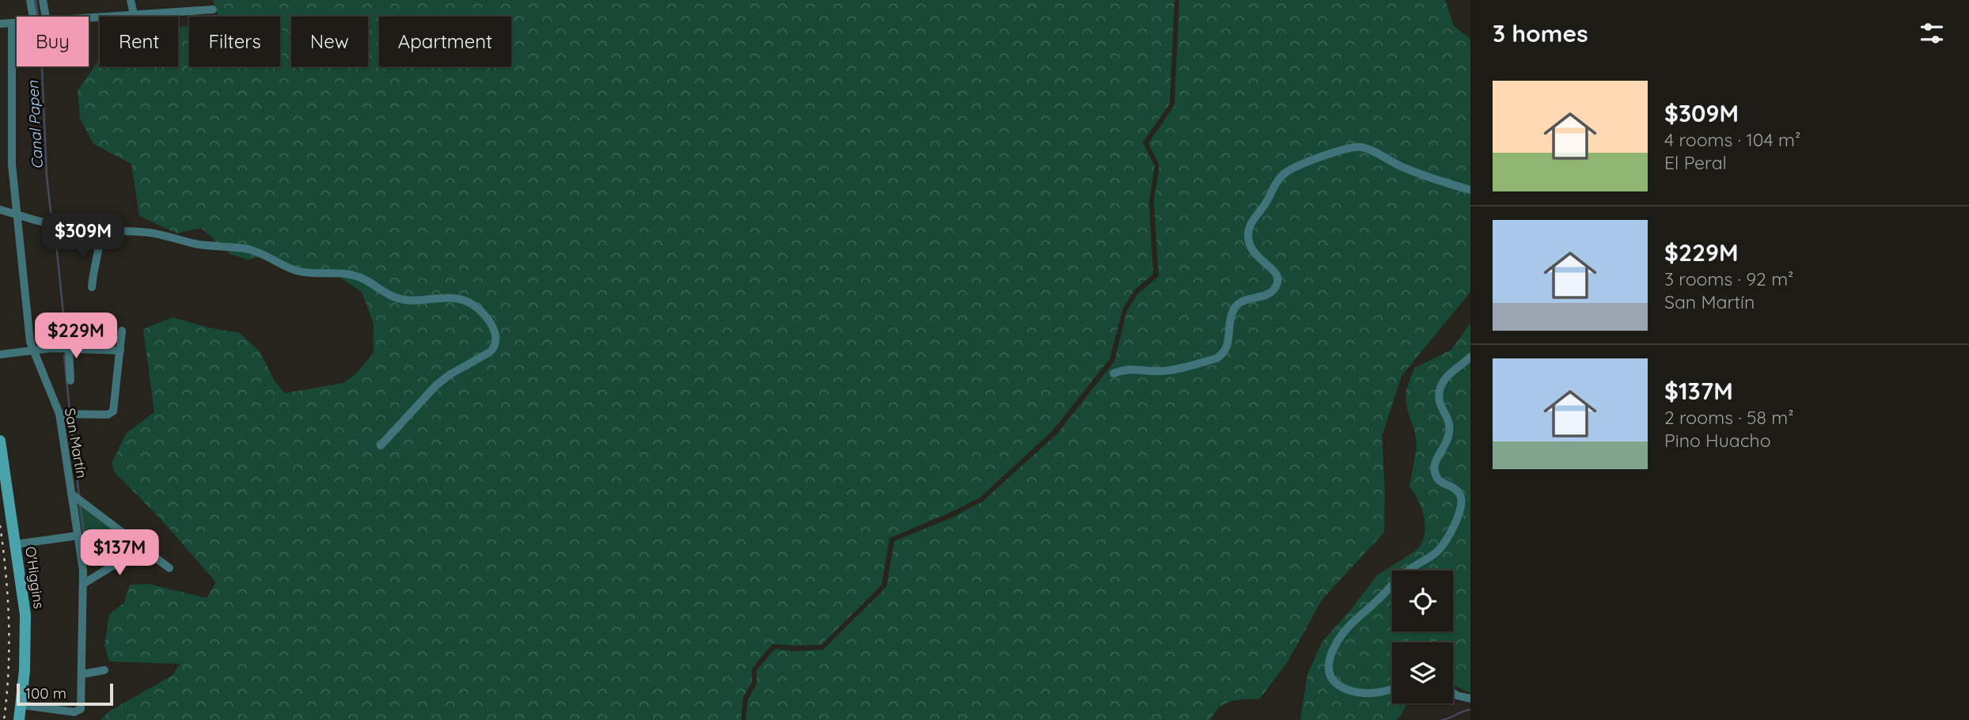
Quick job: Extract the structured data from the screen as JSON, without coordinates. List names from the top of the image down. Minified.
{"streets":{"street":["San Martín","O'Higgins"]},"crossings":[["San Martín","O'Higgins"]],"water":["Canal Papen"],"scale_bar":"100 m","page":{"heading":"3 homes","chip":["Buy","Rent","Filters","New","Apartment"],"list":[{"name":"$309M","note":"4 rooms · 104 m² · El Peral"},{"name":"$229M","note":"3 rooms · 92 m² · San Martín"},{"name":"$137M","note":"2 rooms · 58 m² · Pino Huacho"}],"price":["$309M","$229M","$137M"],"scale":"100 m"}}
